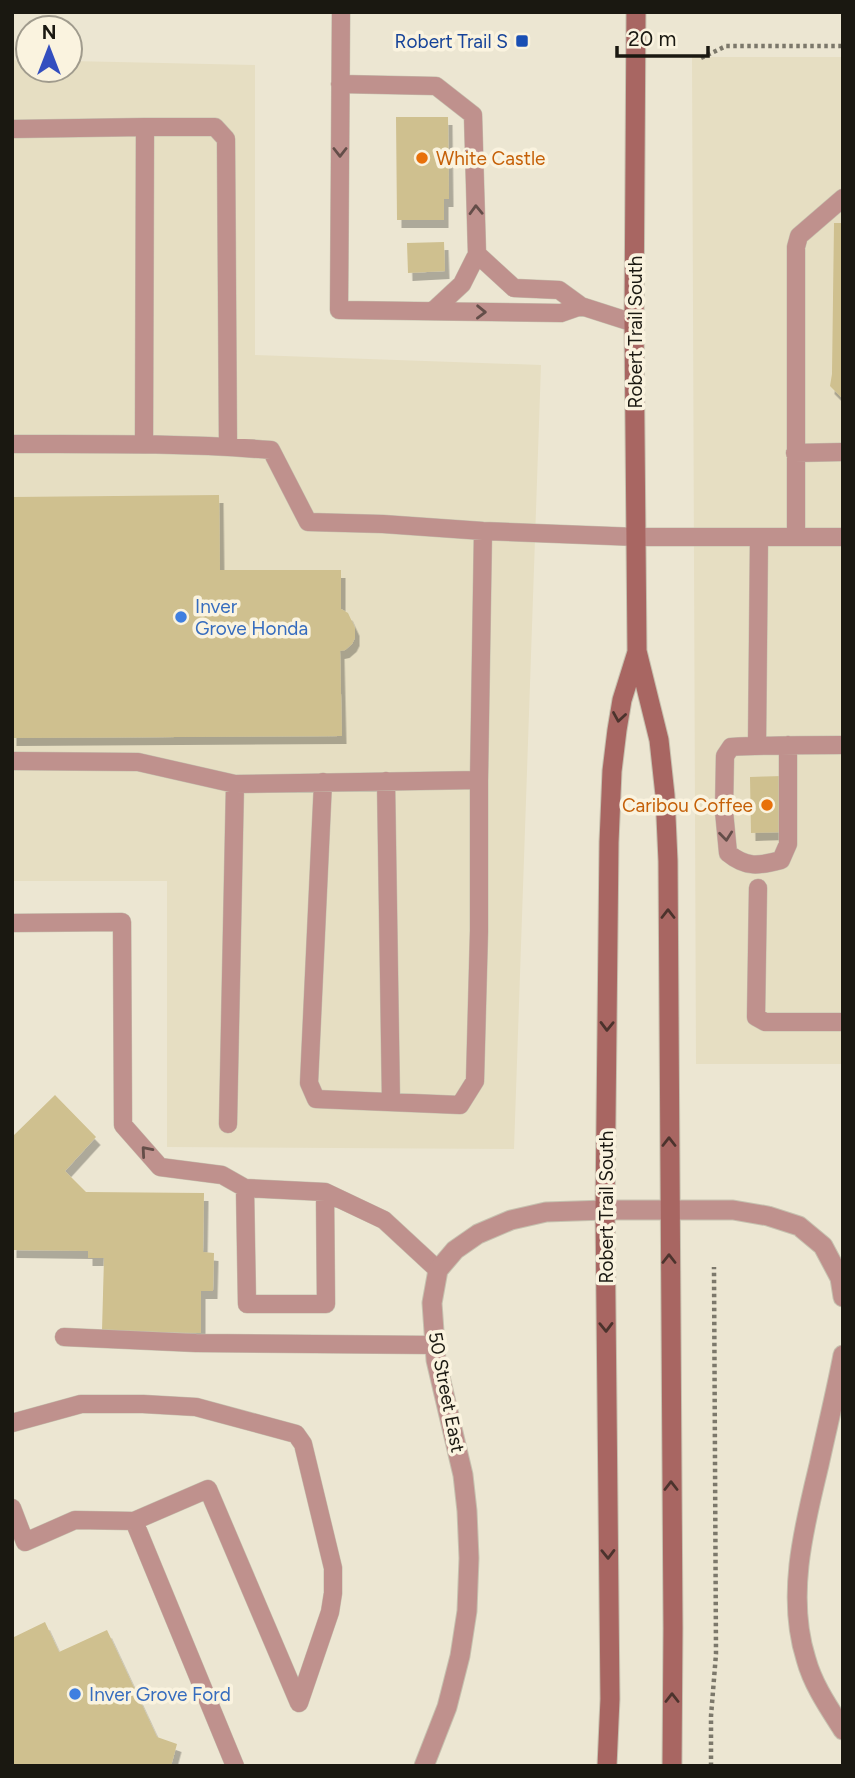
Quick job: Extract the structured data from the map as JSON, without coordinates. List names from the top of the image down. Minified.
{"streets":{"main road":["Robert Trail South"],"street":["50 Street East"]},"places":{"transit":["Robert Trail S"],"other":["White Castle","Inver Grove Honda","Caribou Coffee","Inver Grove Ford"]},"scale_bar":"20 m","north":"top"}
